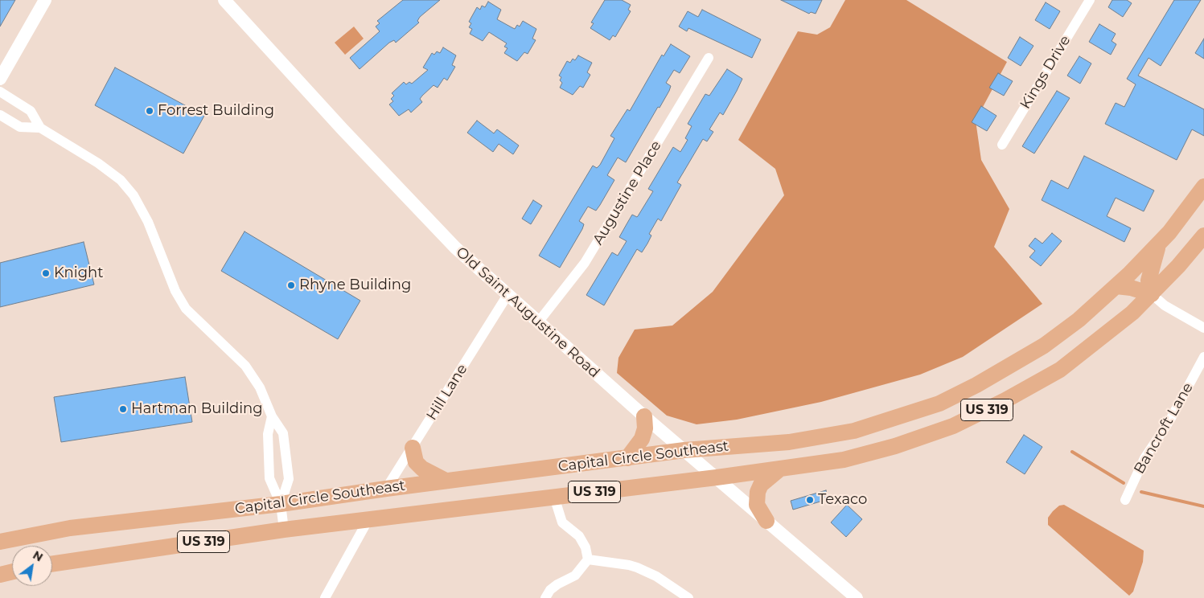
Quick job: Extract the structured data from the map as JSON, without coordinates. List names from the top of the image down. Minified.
{"streets":{"main road":["US 319","Capital Circle Southeast"],"street":["Kings Drive","Augustine Place","Old Saint Augustine Road","Hill Lane","Bancroft Lane"]},"crossings":[["Augustine Place","Old Saint Augustine Road"],["Old Saint Augustine Road","Hill Lane"],["Old Saint Augustine Road","Capital Circle Southeast"],["Hill Lane","Capital Circle Southeast"]],"places":["Forrest Building","Knight","Rhyne Building","Hartman Building","Texaco"],"north":"top right"}
